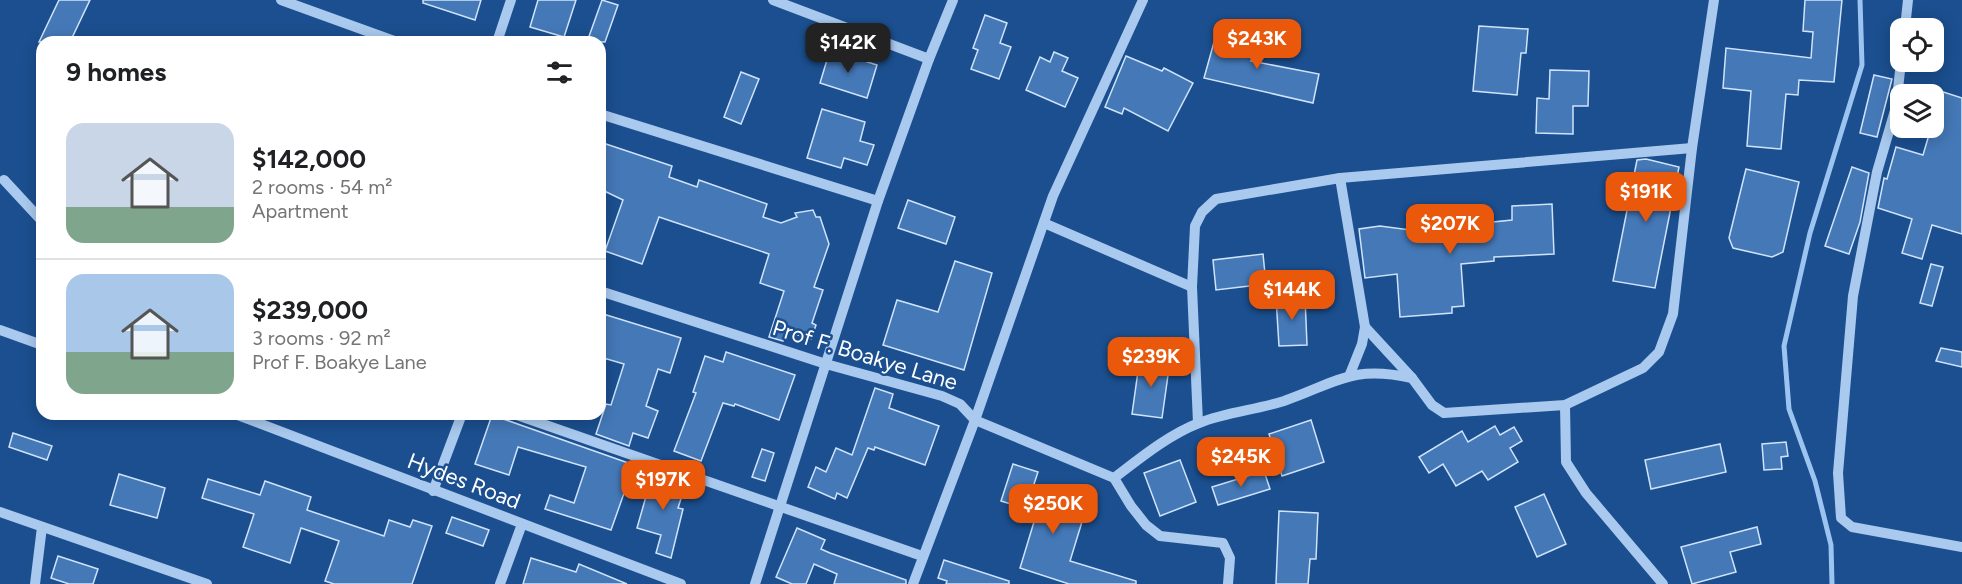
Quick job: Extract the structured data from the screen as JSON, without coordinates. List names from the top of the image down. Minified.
{"streets":{"street":["Prof F. Boakye Lane","Hydes Road"]},"page":{"price":["$243K","$142K","$191K","$207K","$144K","$239K","$245K","$197K","$250K"],"heading":"9 homes","list":[{"name":"$142,000","note":"2 rooms · 54 m² · Apartment"},{"name":"$239,000","note":"3 rooms · 92 m² · Prof F. Boakye Lane"}]}}
